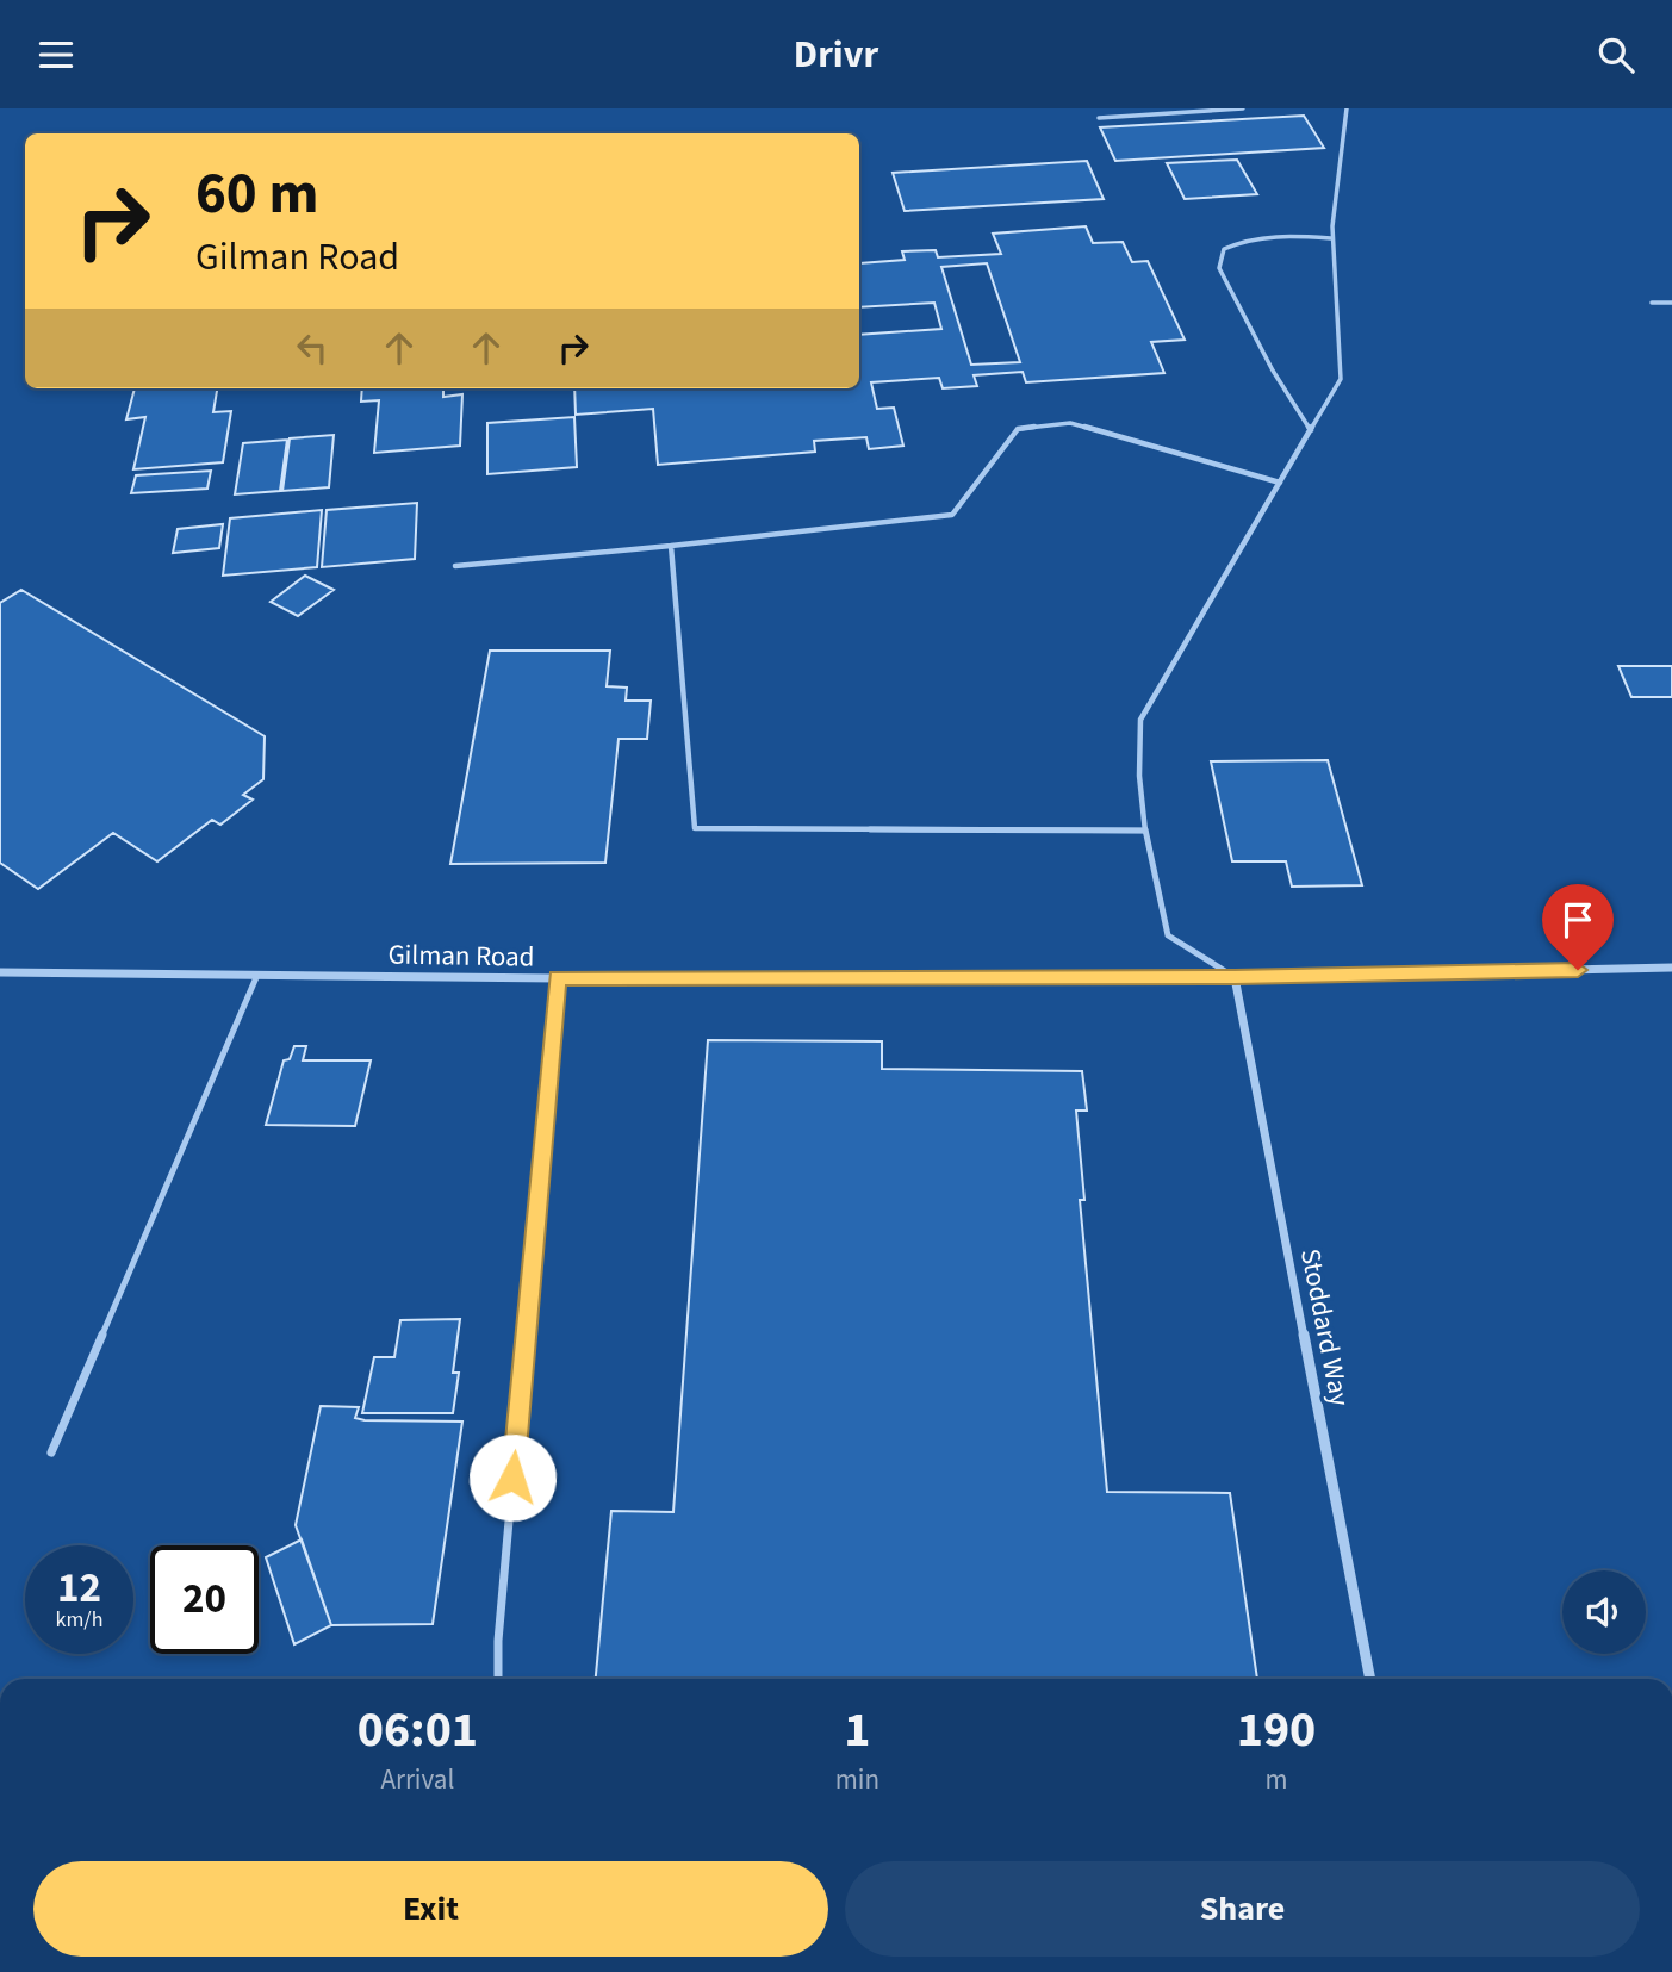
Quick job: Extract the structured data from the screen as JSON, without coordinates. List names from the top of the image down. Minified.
{"streets":{"street":["Gilman Road","Stoddard Way"]},"crossings":[["Gilman Road","Stoddard Way"]],"page":{"header":"Drivr","turn":["60 m","Gilman Road"],"speed":"12 km/h","limit":"20","eta":["06:01","Arrival","1","min","190","m"],"buttons":["Exit","Share"]}}
